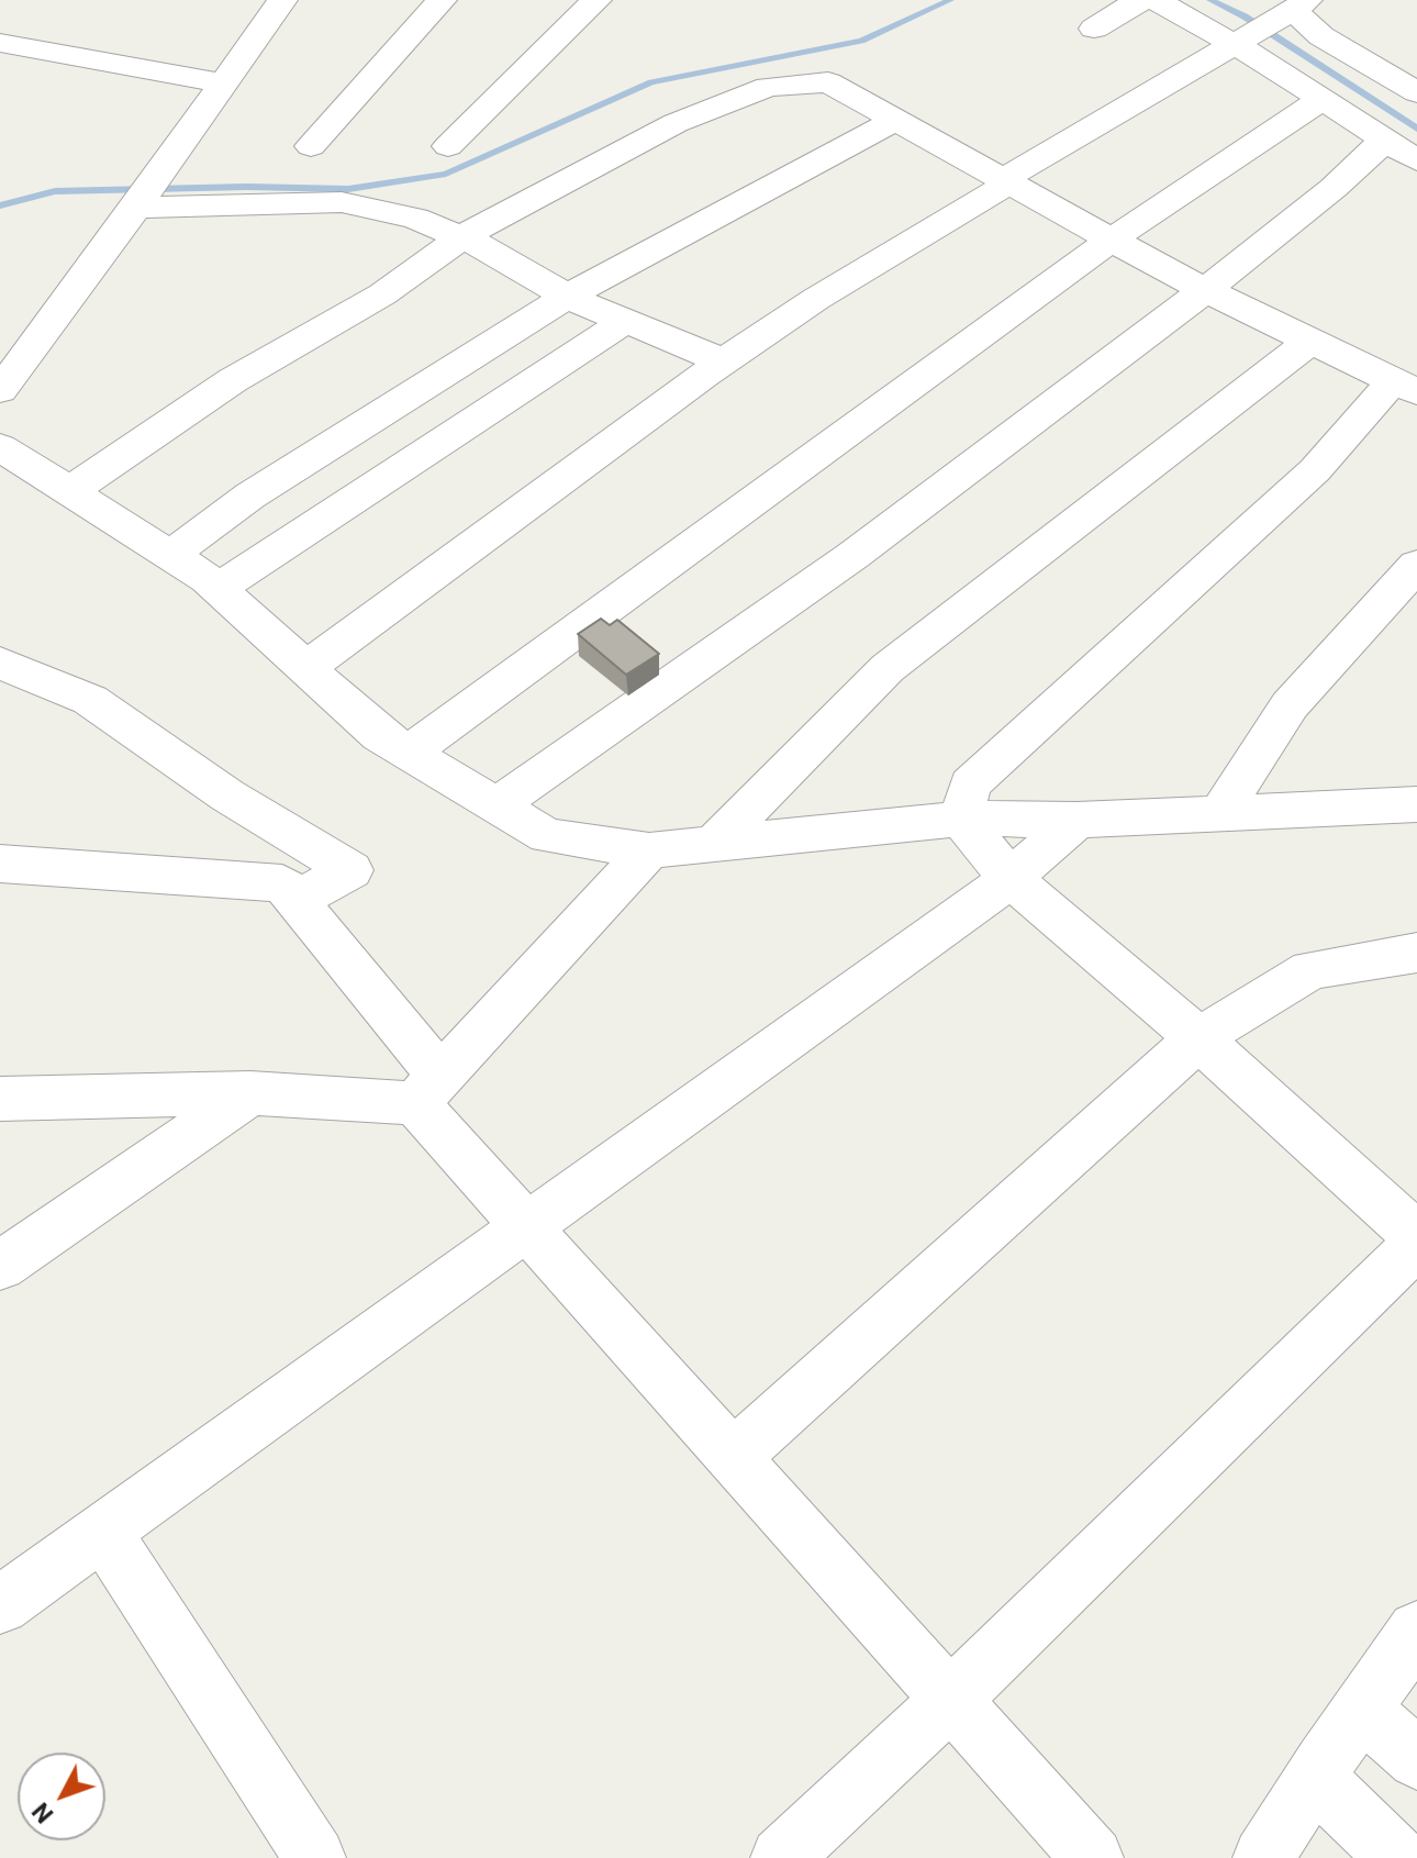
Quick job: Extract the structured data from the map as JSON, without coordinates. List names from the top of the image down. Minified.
{"north":"bottom left"}
